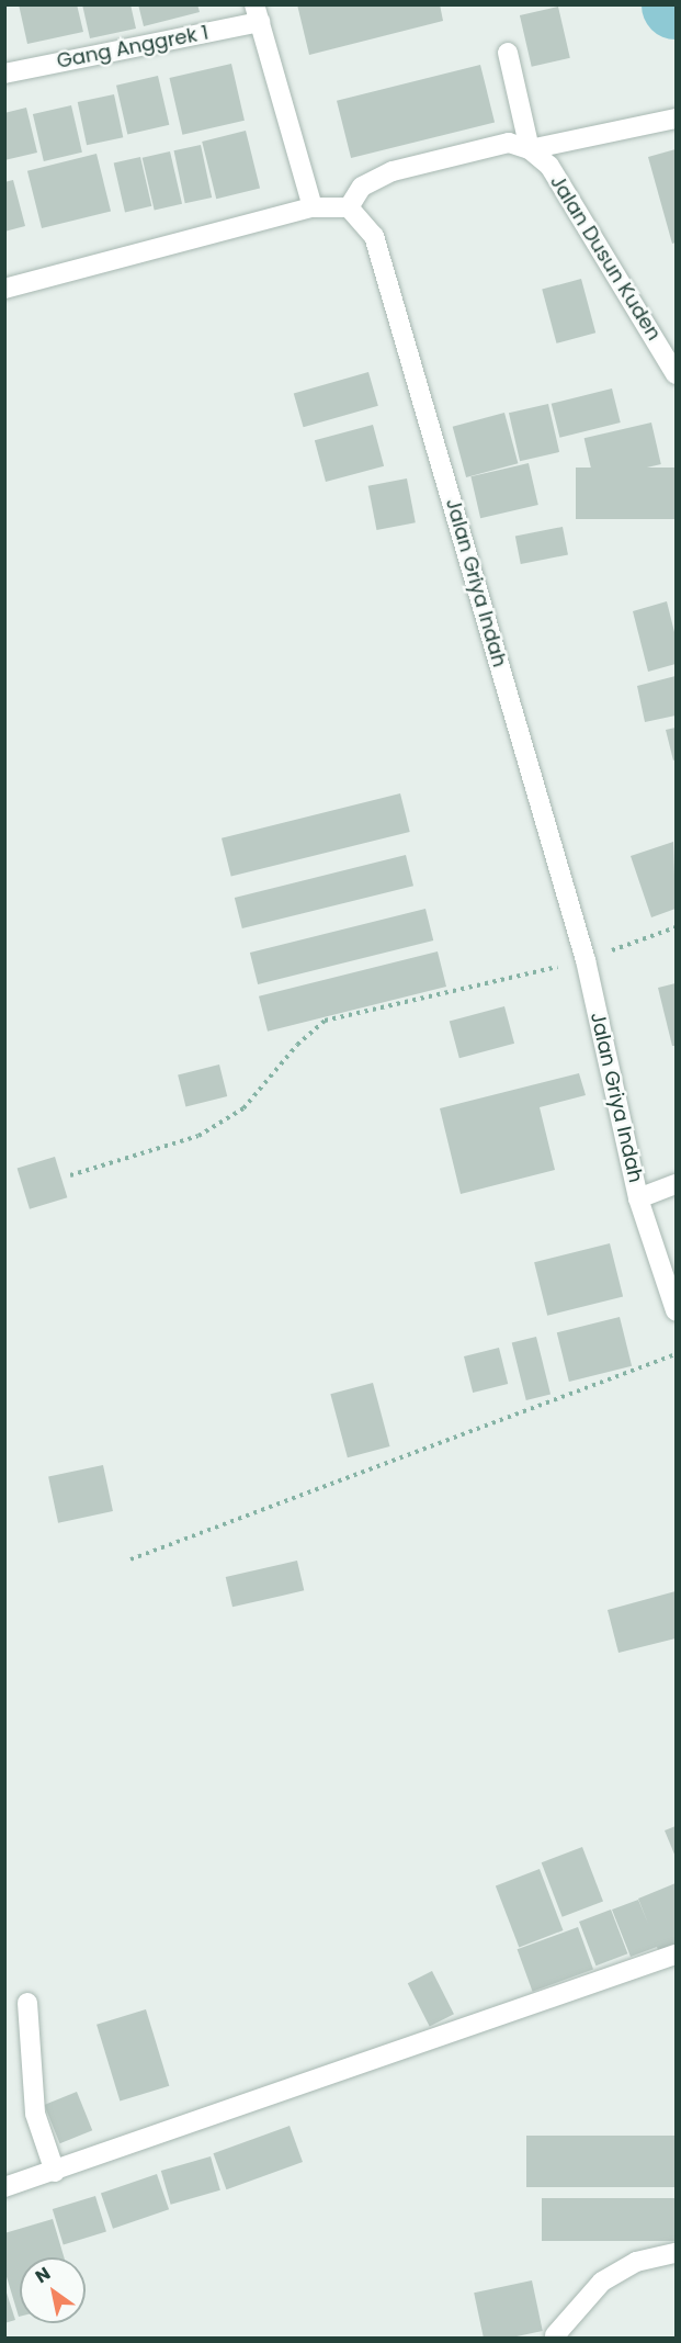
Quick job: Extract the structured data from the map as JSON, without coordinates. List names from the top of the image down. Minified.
{"streets":{"street":["Gang Anggrek 1","Jalan Dusun Kuden","Jalan Griya Indah"]},"north":"top left"}
